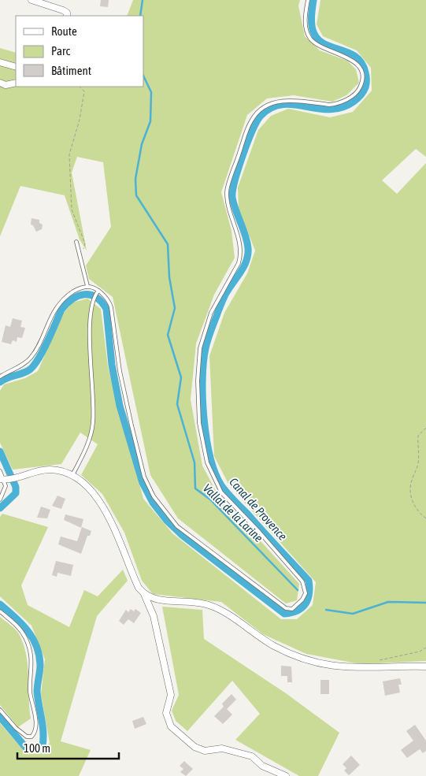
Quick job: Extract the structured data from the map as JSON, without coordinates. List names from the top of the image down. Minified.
{"water":["Canal de Provence","Vallat de la Larine"],"legend":["Route","Parc","Bâtiment"],"scale_bar":"100 m"}
